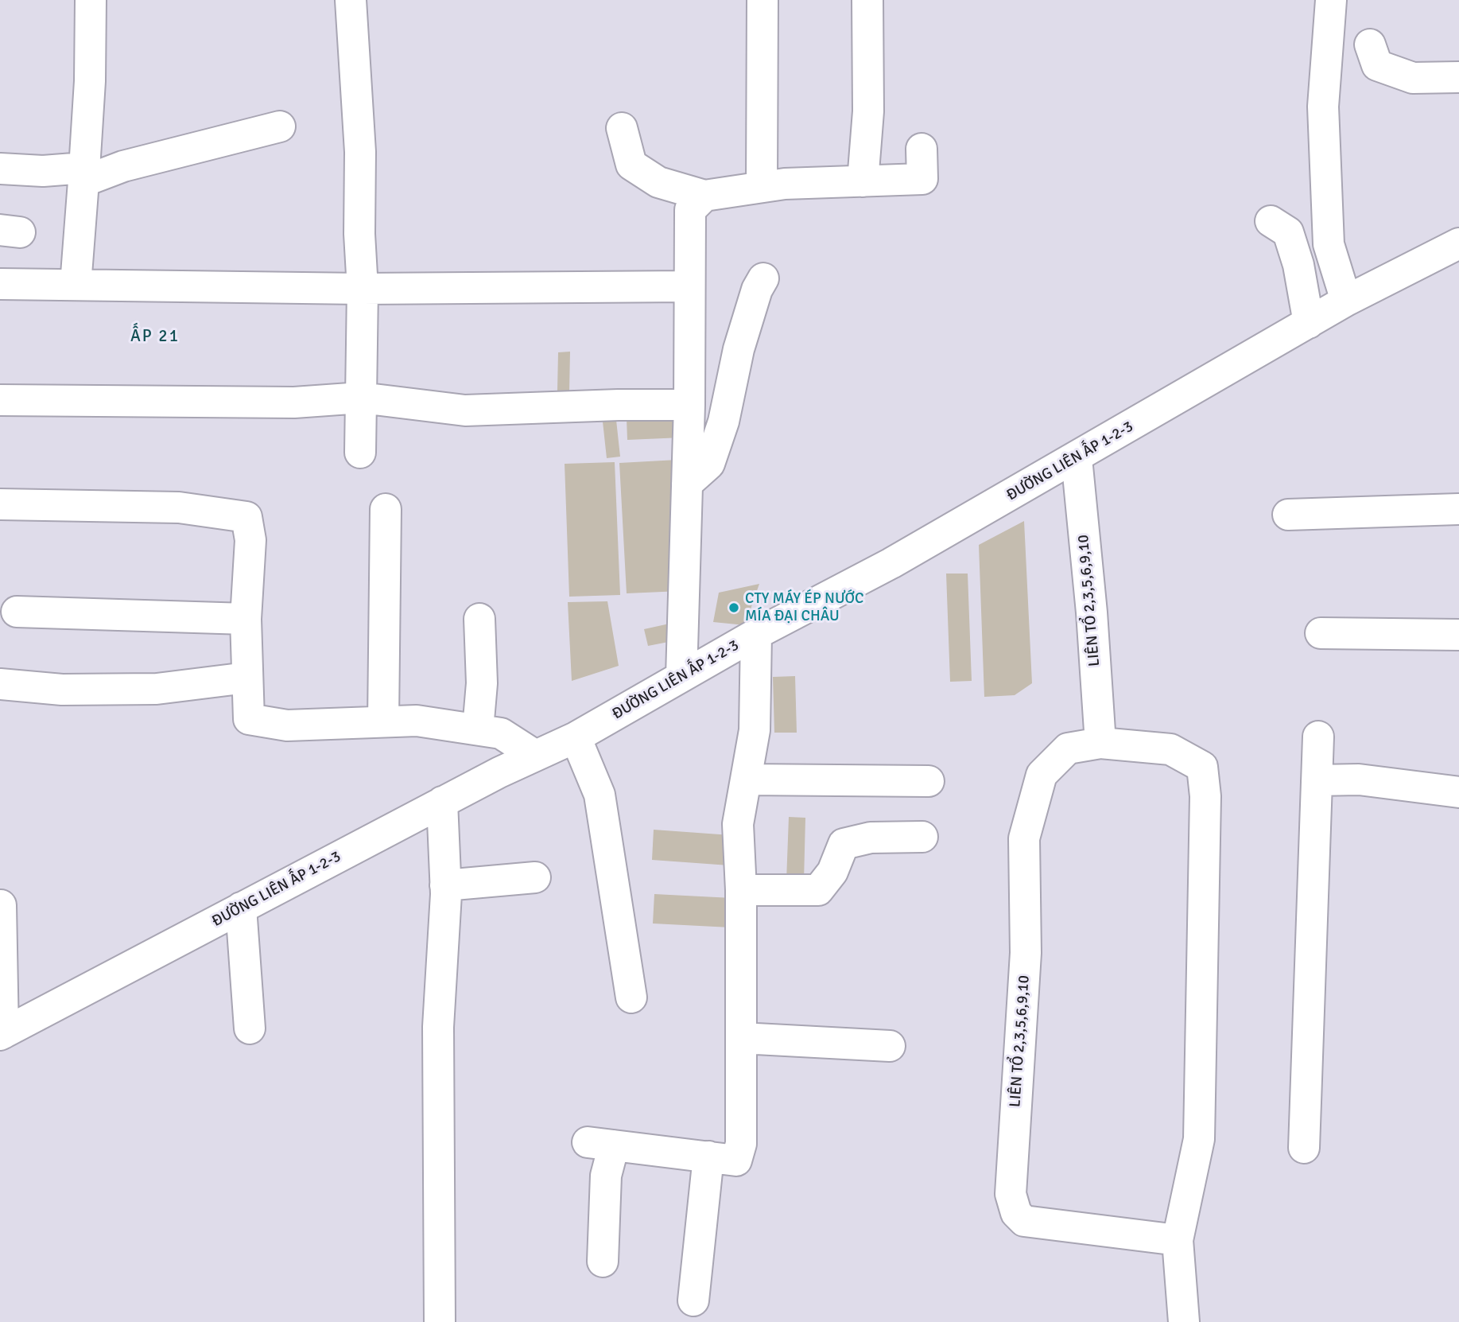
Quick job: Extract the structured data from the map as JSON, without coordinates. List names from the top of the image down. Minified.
{"streets":{"street":["ĐƯỜNG LIÊN ẤP 1-2-3","LIÊN TỔ 2,3,5,6,9,10"]},"crossings":[["ĐƯỜNG LIÊN ẤP 1-2-3","LIÊN TỔ 2,3,5,6,9,10"]],"districts":["ẤP 21"],"places":["CTY MÁY ÉP NƯỚC MÍA ĐẠI CHÂU"]}
